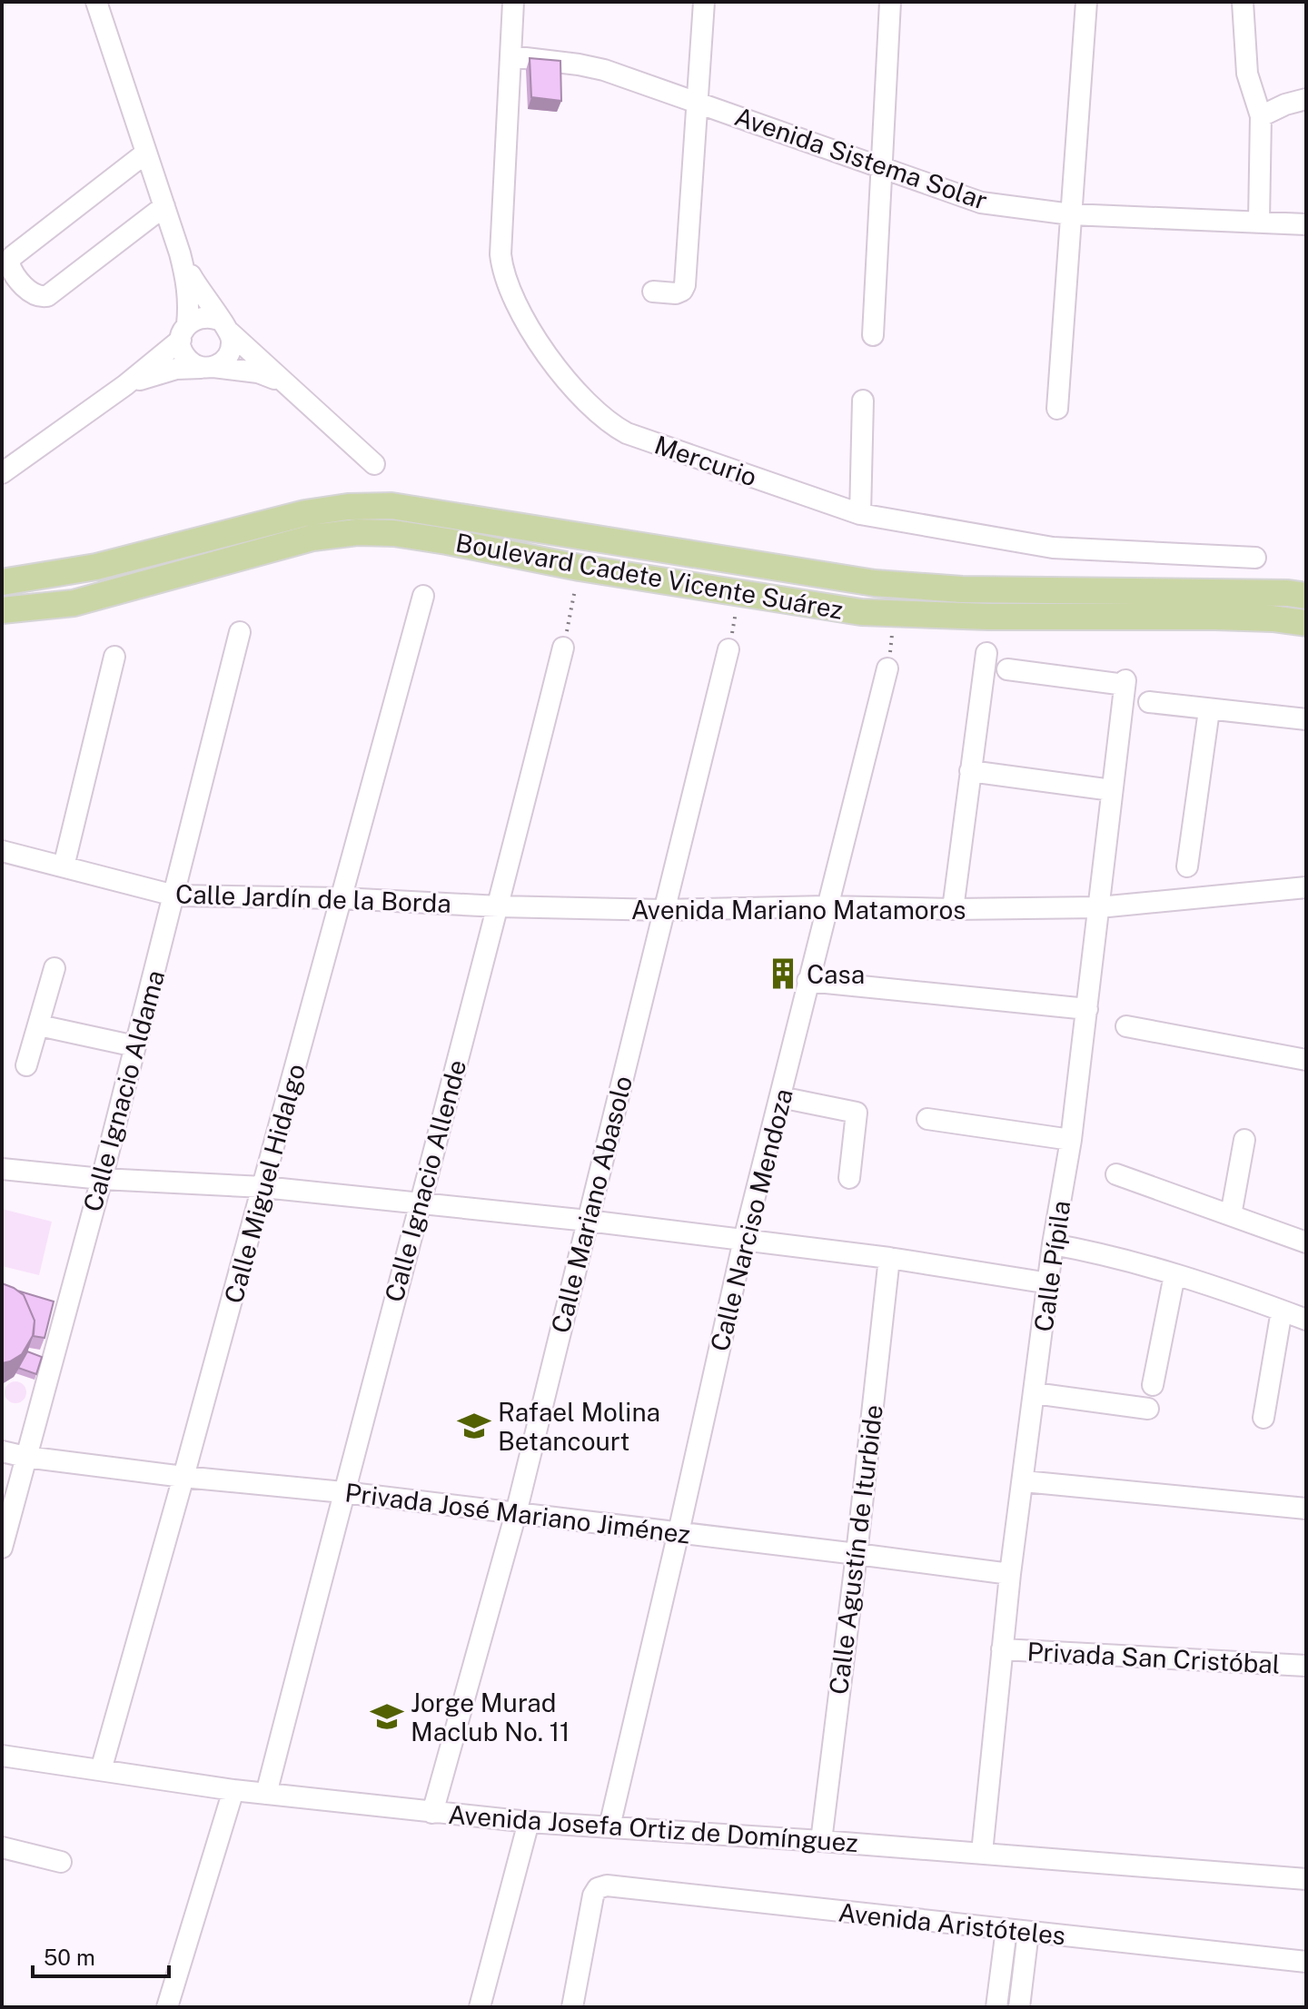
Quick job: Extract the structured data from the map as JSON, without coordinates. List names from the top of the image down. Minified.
{"streets":{"main road":["Boulevard Cadete Vicente Suárez"],"street":["Avenida Sistema Solar","Mercurio","Calle Jardín de la Borda","Avenida Mariano Matamoros","Calle Ignacio Aldama","Calle Ignacio Allende","Calle Miguel Hidalgo","Calle Mariano Abasolo","Calle Narciso Mendoza","Calle Pípila","Privada José Mariano Jiménez","Calle Agustín de Iturbide","Privada San Cristóbal","Avenida Josefa Ortiz de Domínguez","Avenida Aristóteles"]},"crossings":[["Avenida Sistema Solar","Mercurio"],["Calle Jardín de la Borda","Avenida Mariano Matamoros"],["Calle Jardín de la Borda","Calle Ignacio Aldama"],["Calle Jardín de la Borda","Calle Ignacio Allende"],["Calle Jardín de la Borda","Calle Miguel Hidalgo"],["Avenida Mariano Matamoros","Calle Ignacio Allende"],["Avenida Mariano Matamoros","Calle Mariano Abasolo"],["Avenida Mariano Matamoros","Calle Narciso Mendoza"],["Avenida Mariano Matamoros","Calle Pípila"],["Calle Ignacio Aldama","Privada José Mariano Jiménez"],["Calle Ignacio Allende","Privada José Mariano Jiménez"],["Calle Ignacio Allende","Avenida Josefa Ortiz de Domínguez"],["Calle Miguel Hidalgo","Privada José Mariano Jiménez"],["Calle Miguel Hidalgo","Avenida Josefa Ortiz de Domínguez"],["Calle Mariano Abasolo","Privada José Mariano Jiménez"],["Calle Mariano Abasolo","Avenida Josefa Ortiz de Domínguez"],["Calle Narciso Mendoza","Privada José Mariano Jiménez"],["Calle Narciso Mendoza","Avenida Josefa Ortiz de Domínguez"],["Calle Pípila","Privada José Mariano Jiménez"],["Calle Pípila","Privada San Cristóbal"],["Calle Pípila","Avenida Josefa Ortiz de Domínguez"],["Privada José Mariano Jiménez","Calle Agustín de Iturbide"],["Calle Agustín de Iturbide","Avenida Josefa Ortiz de Domínguez"]],"places":{"building":["Casa"],"school or university":["Rafael Molina Betancourt","Jorge Murad Maclub No. 11"]},"scale_bar":"50 m"}
